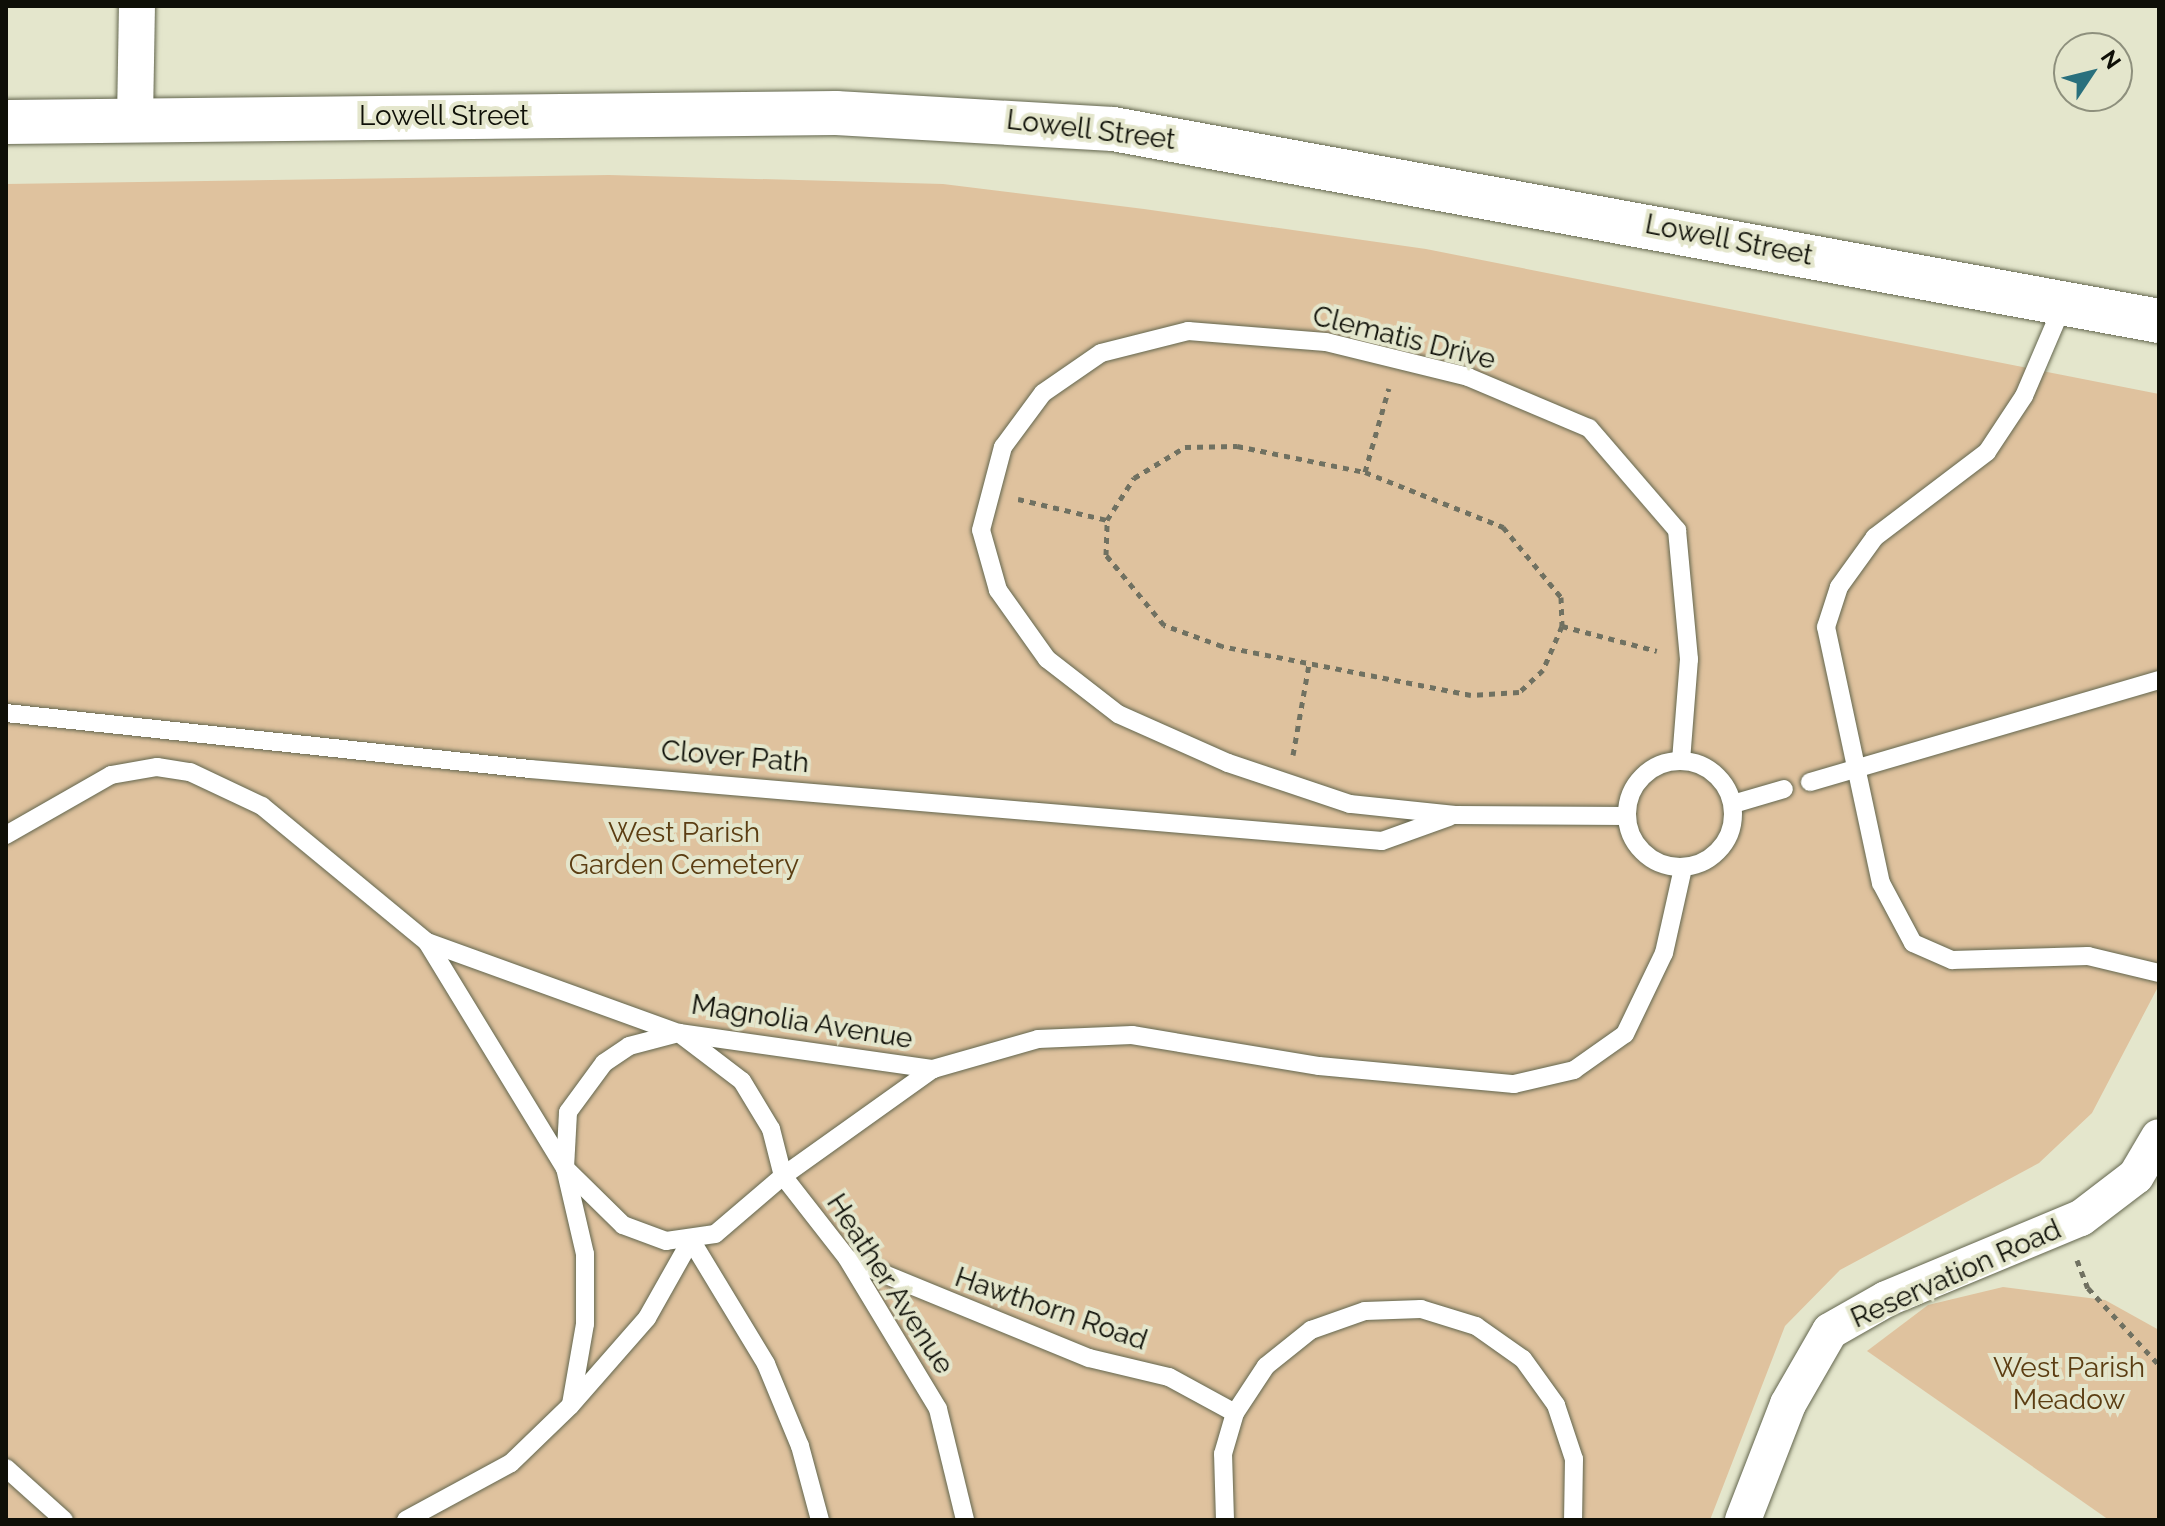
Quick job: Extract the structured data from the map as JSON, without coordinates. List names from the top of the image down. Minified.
{"streets":{"main road":["Lowell Street"],"street":["Reservation Road"],"lane":["Clematis Drive","Clover Path","Magnolia Avenue","Heather Avenue","Hawthorn Road"]},"crossings":[["Clematis Drive","Clover Path"],["Clematis Drive","Magnolia Avenue"],["Magnolia Avenue","Heather Avenue"],["Heather Avenue","Hawthorn Road"]],"parks":["West Parish Garden Cemetery","West Parish Meadow"],"north":"top right"}
